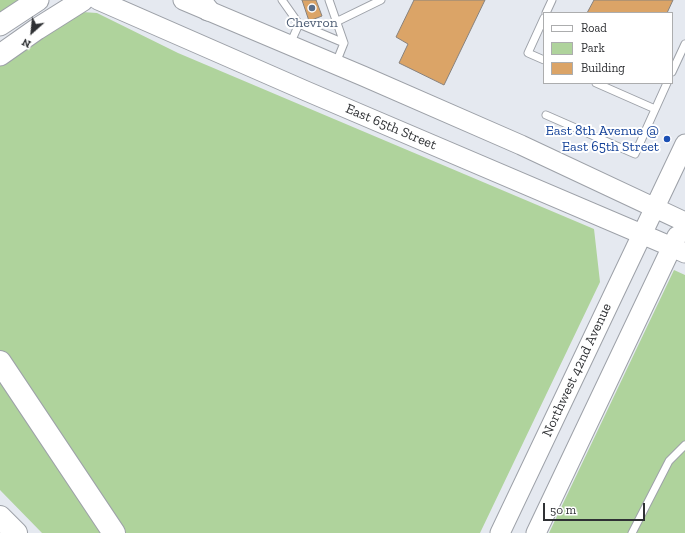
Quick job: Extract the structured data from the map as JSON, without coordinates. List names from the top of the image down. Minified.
{"streets":{"main road":["East 65th Street","Northwest 42nd Avenue"]},"crossings":[["East 65th Street","Northwest 42nd Avenue"]],"places":["Chevron","East 8th Avenue @ East 65th Street"],"legend":["Road","Park","Building"],"scale_bar":"50 m","north":"bottom left"}
